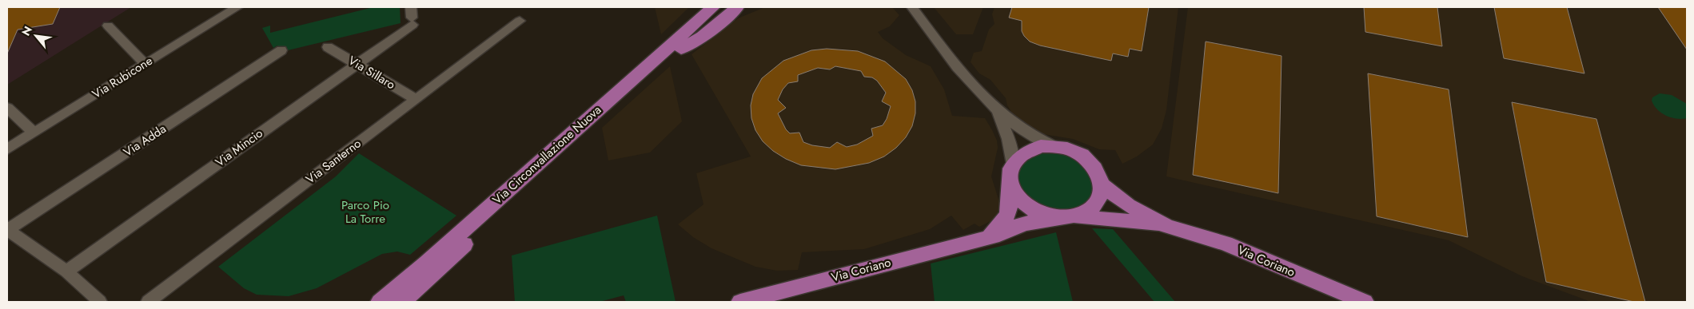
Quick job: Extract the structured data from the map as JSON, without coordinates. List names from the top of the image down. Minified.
{"streets":{"main road":["Via Circonvallazione Nuova","Via Coriano"],"street":["Via Sillaro","Via Rubicone","Via Adda","Via Mincio","Via Santerno"]},"crossings":[["Via Sillaro","Via Mincio"],["Via Sillaro","Via Santerno"]],"parks":["Parco Pio La Torre"],"north":"top left"}
